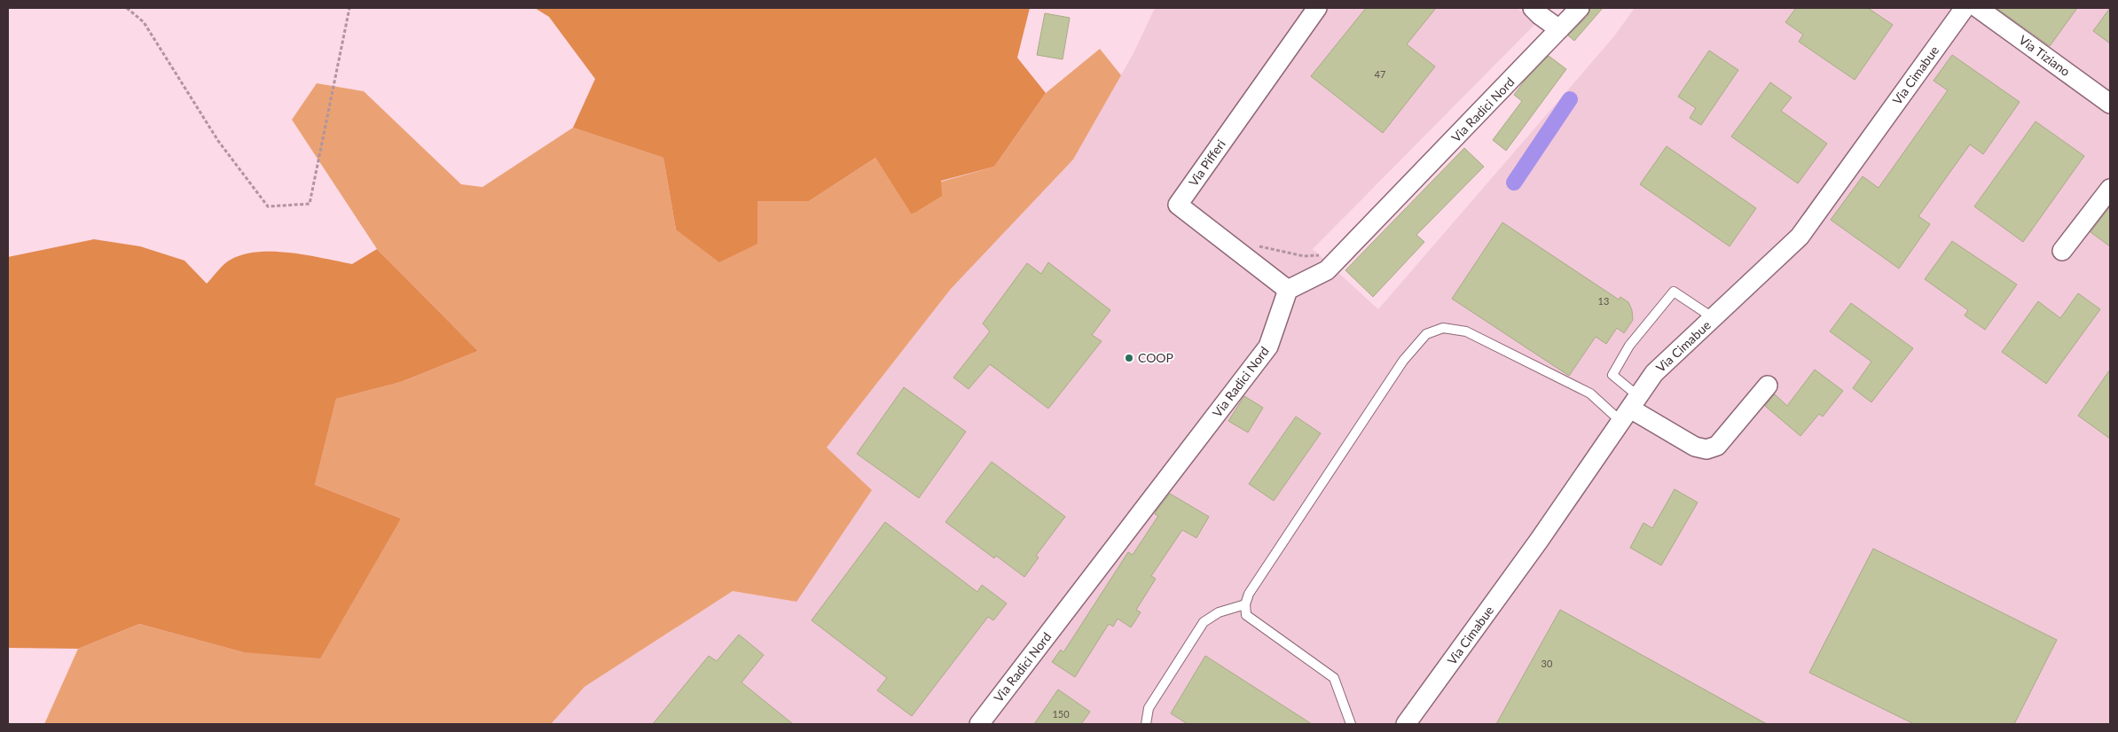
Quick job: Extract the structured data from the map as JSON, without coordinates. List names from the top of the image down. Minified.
{"streets":{"street":["Via Tiziano","Via Cimabue","Via Radici Nord","Via Pifferi"]},"crossings":[["Via Radici Nord","Via Pifferi"]],"places":["COOP"],"house_numbers":["47","13","30","150"]}
